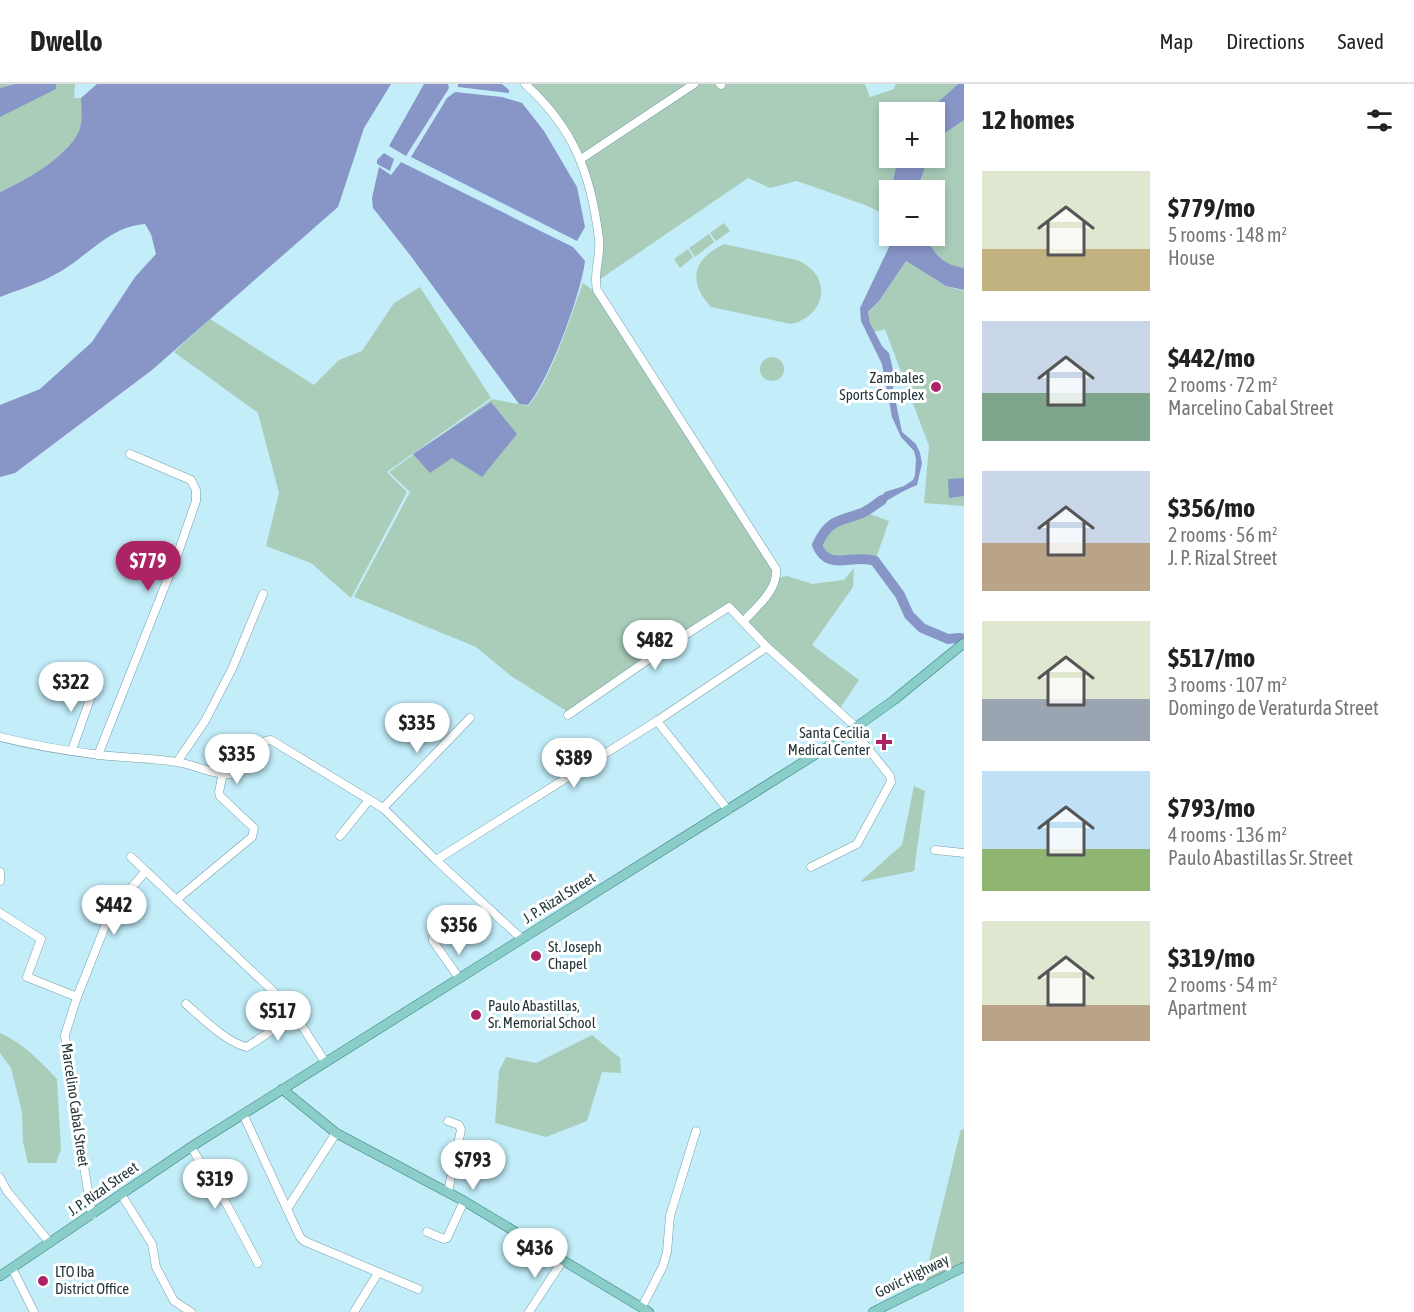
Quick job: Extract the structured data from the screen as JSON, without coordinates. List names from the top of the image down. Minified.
{"streets":{"main road":["J. P. Rizal Street","Govic Highway"],"street":["Marcelino Cabal Street"]},"crossings":[["J. P. Rizal Street","Marcelino Cabal Street"]],"places":{"other":["Zambales Sports Complex","St. Joseph Chapel","Paulo Abastillas, Sr. Memorial School","LTO Iba District Office"],"health":["Santa Cecilia Medical Center"]},"page":{"header":"Dwello","nav":["Map","Directions","Saved"],"heading":"12 homes","map_buttons":["+","−"],"list":[{"name":"$779/mo","note":"5 rooms · 148 m² · House"},{"name":"$442/mo","note":"2 rooms · 72 m² · Marcelino Cabal Street"},{"name":"$356/mo","note":"2 rooms · 56 m² · J. P. Rizal Street"},{"name":"$517/mo","note":"3 rooms · 107 m² · Domingo de Veraturda Street"},{"name":"$793/mo","note":"4 rooms · 136 m² · Paulo Abastillas Sr. Street"},{"name":"$319/mo","note":"2 rooms · 54 m² · Apartment"}],"price":["$779","$482","$322","$335","$335","$389","$442","$356","$517","$793","$319","$436"]}}
